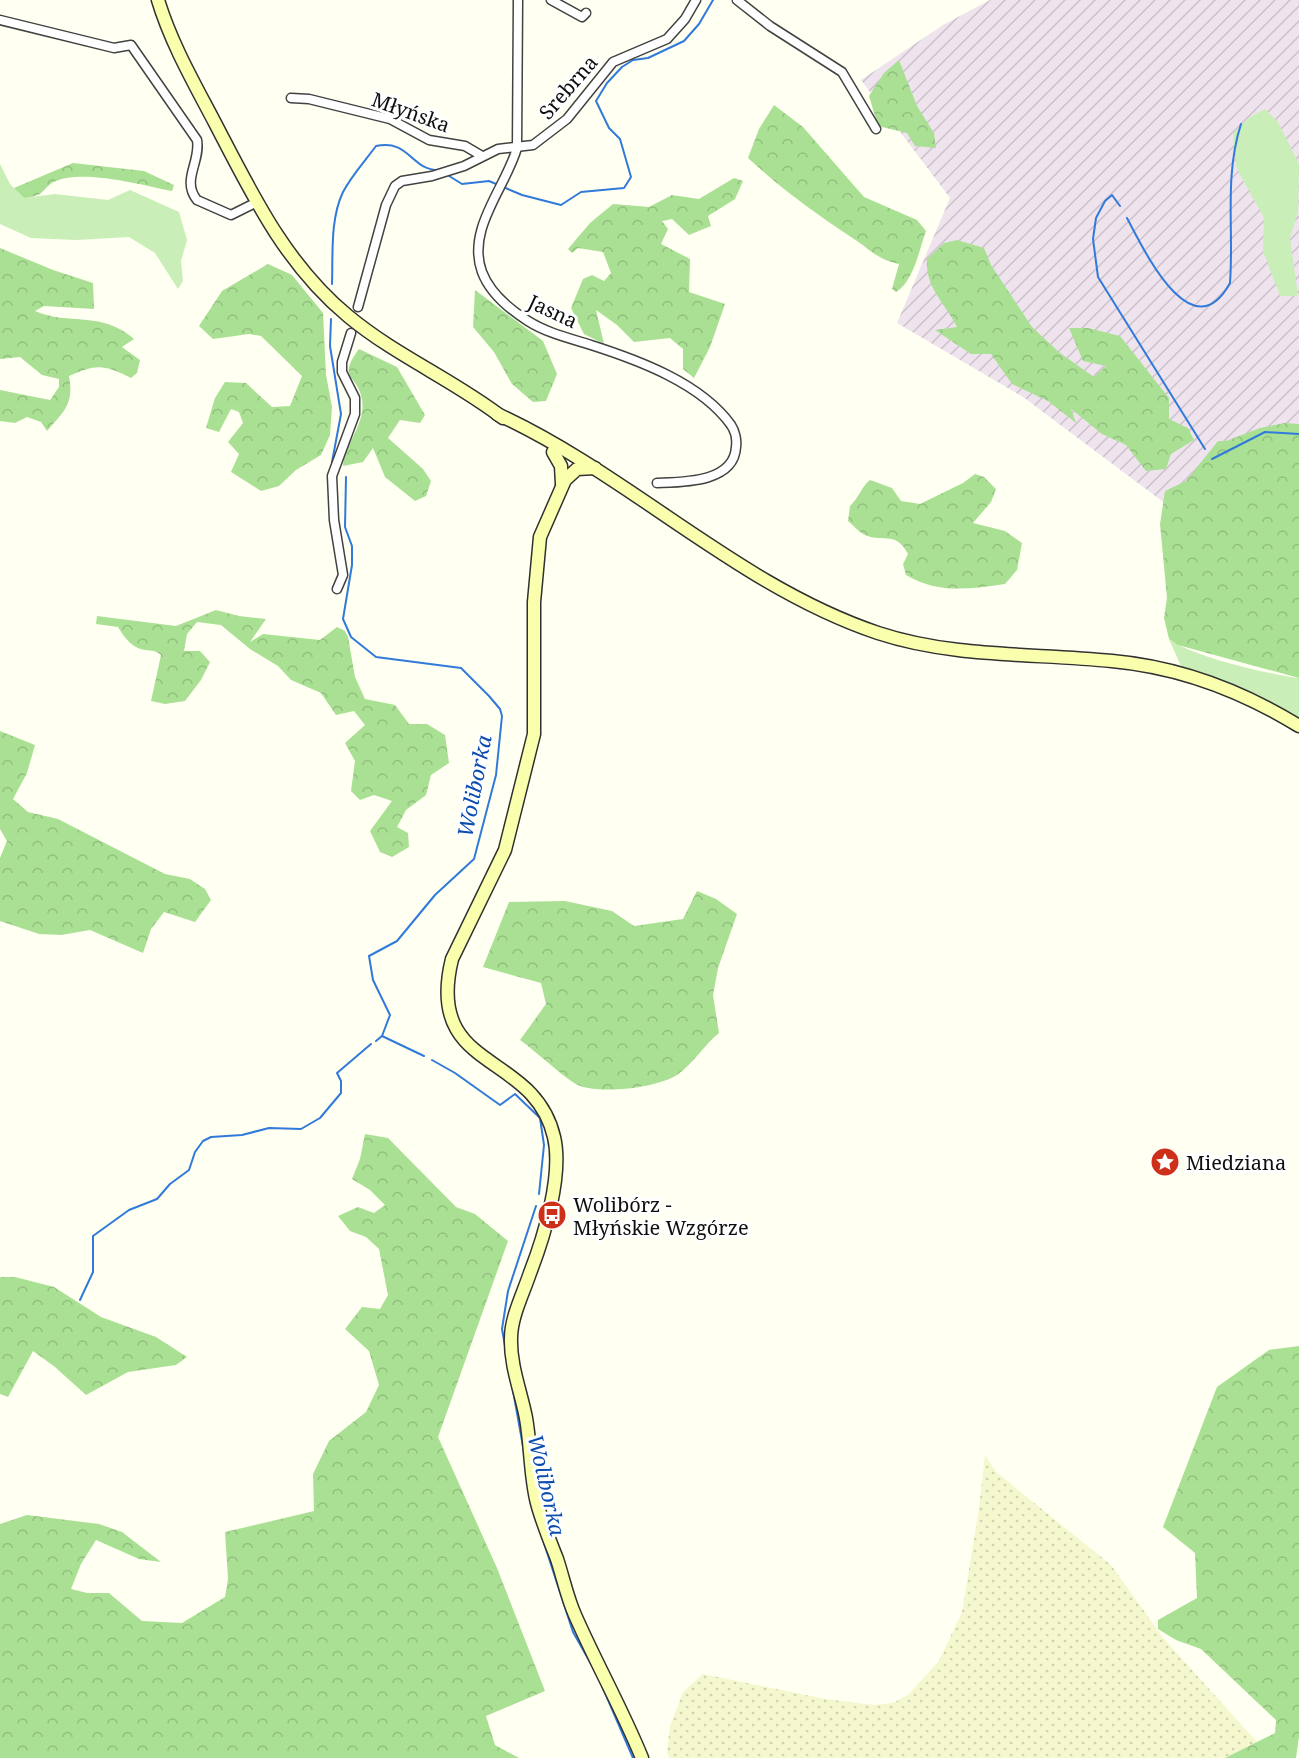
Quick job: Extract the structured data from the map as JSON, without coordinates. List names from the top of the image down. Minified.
{"streets":{"street":["Srebrna","Młyńska","Jasna"]},"crossings":[["Srebrna","Jasna"]],"water":["Woliborka"],"places":{"place":["Miedziana"],"bus stop":["Wolibórz - Młyńskie Wzgórze"]}}
